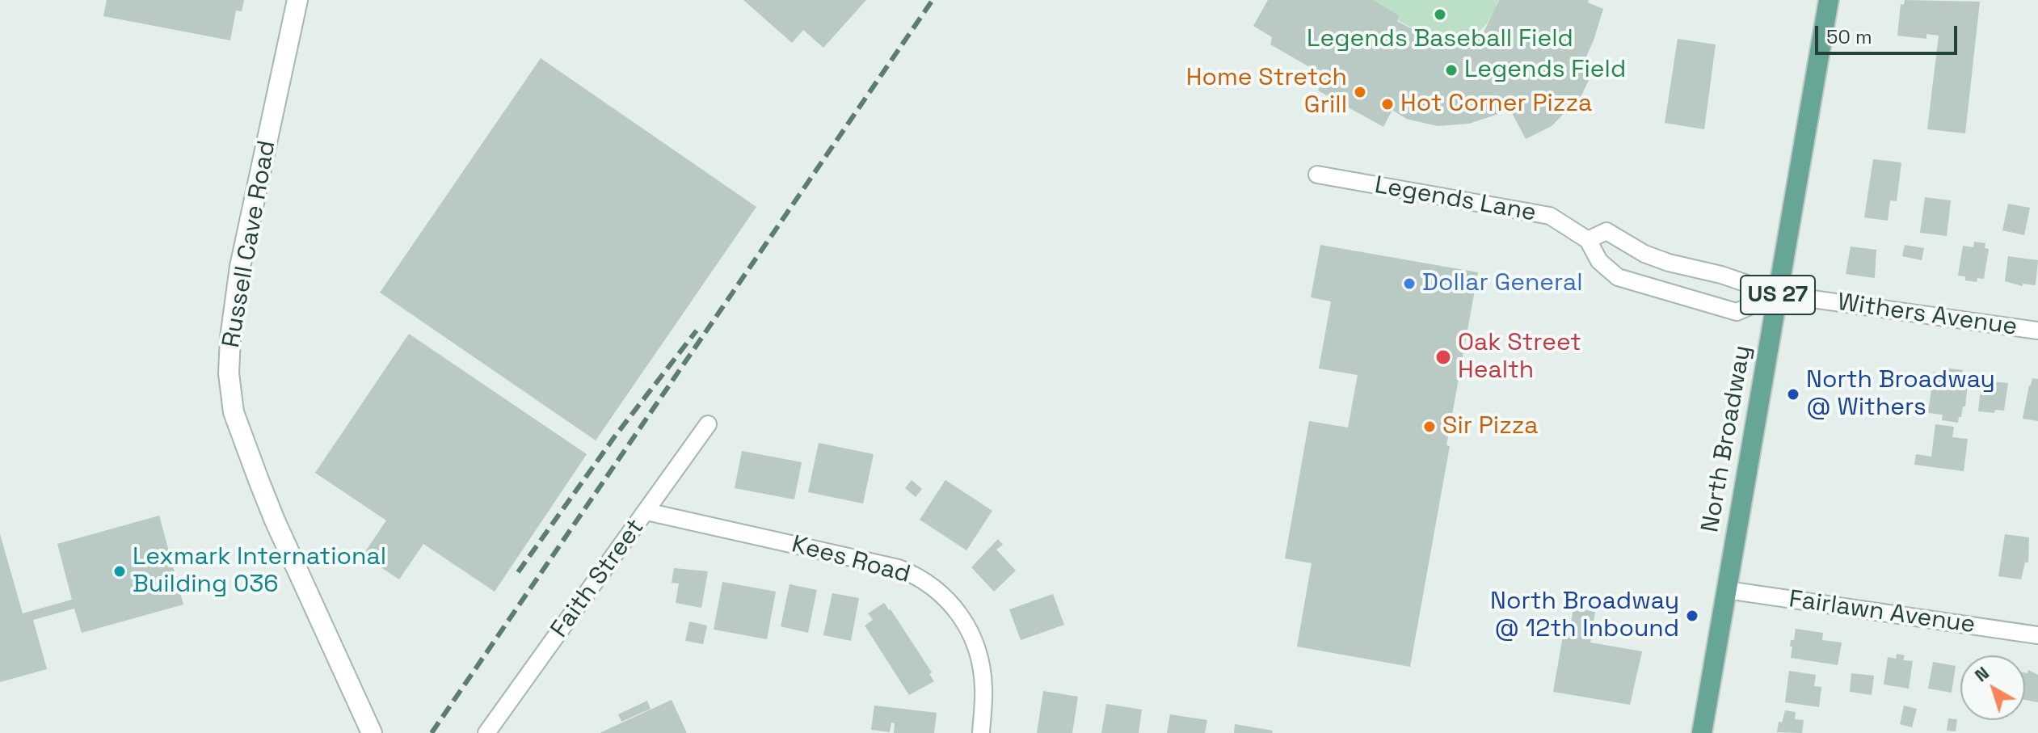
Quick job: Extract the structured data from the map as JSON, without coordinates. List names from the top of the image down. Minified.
{"streets":{"main road":["US 27","North Broadway"],"street":["Legends Lane","Russell Cave Road","Withers Avenue","Kees Road","Faith Street","Fairlawn Avenue"]},"crossings":[["Legends Lane","Withers Avenue"],["Legends Lane","North Broadway"],["Withers Avenue","North Broadway"],["North Broadway","Fairlawn Avenue"],["Kees Road","Faith Street"]],"places":["Legends Baseball Field","Legends Field","Home Stretch Grill","Hot Corner Pizza","Dollar General","Oak Street Health","North Broadway @ Withers","Sir Pizza","Lexmark International Building 036","North Broadway @ 12th Inbound"],"scale_bar":"50 m","north":"top left"}
